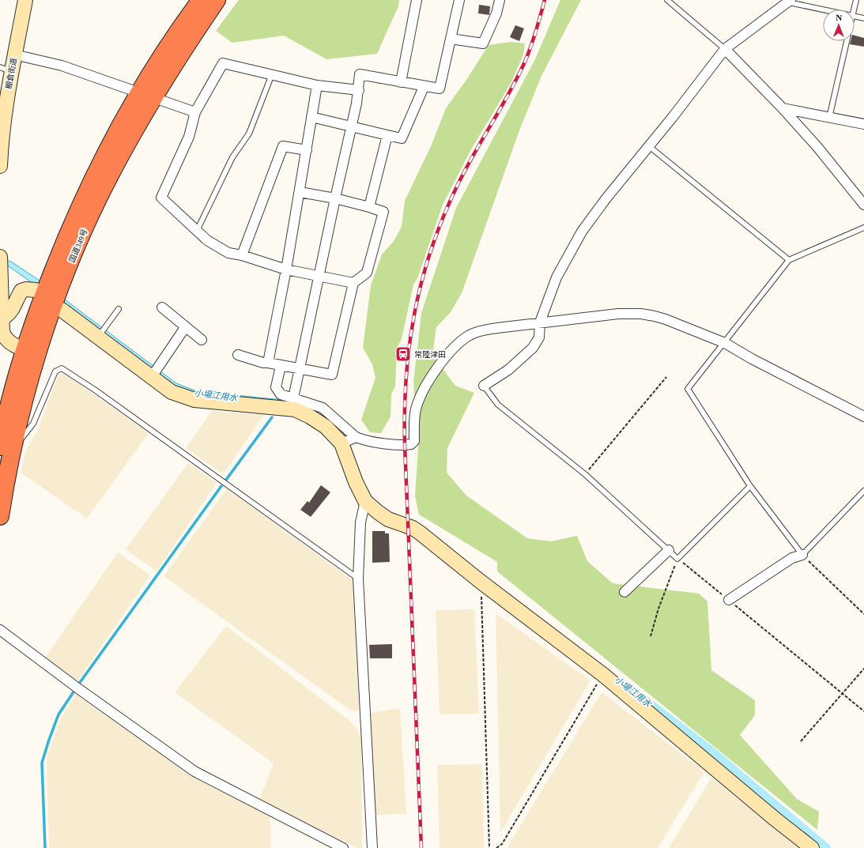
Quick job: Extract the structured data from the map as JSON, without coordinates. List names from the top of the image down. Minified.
{"streets":{"highway":["国道349号"],"street":["棚倉街道"]},"water":["小場江用水"],"places":{"station":["常陸津田"]},"north":"top"}
